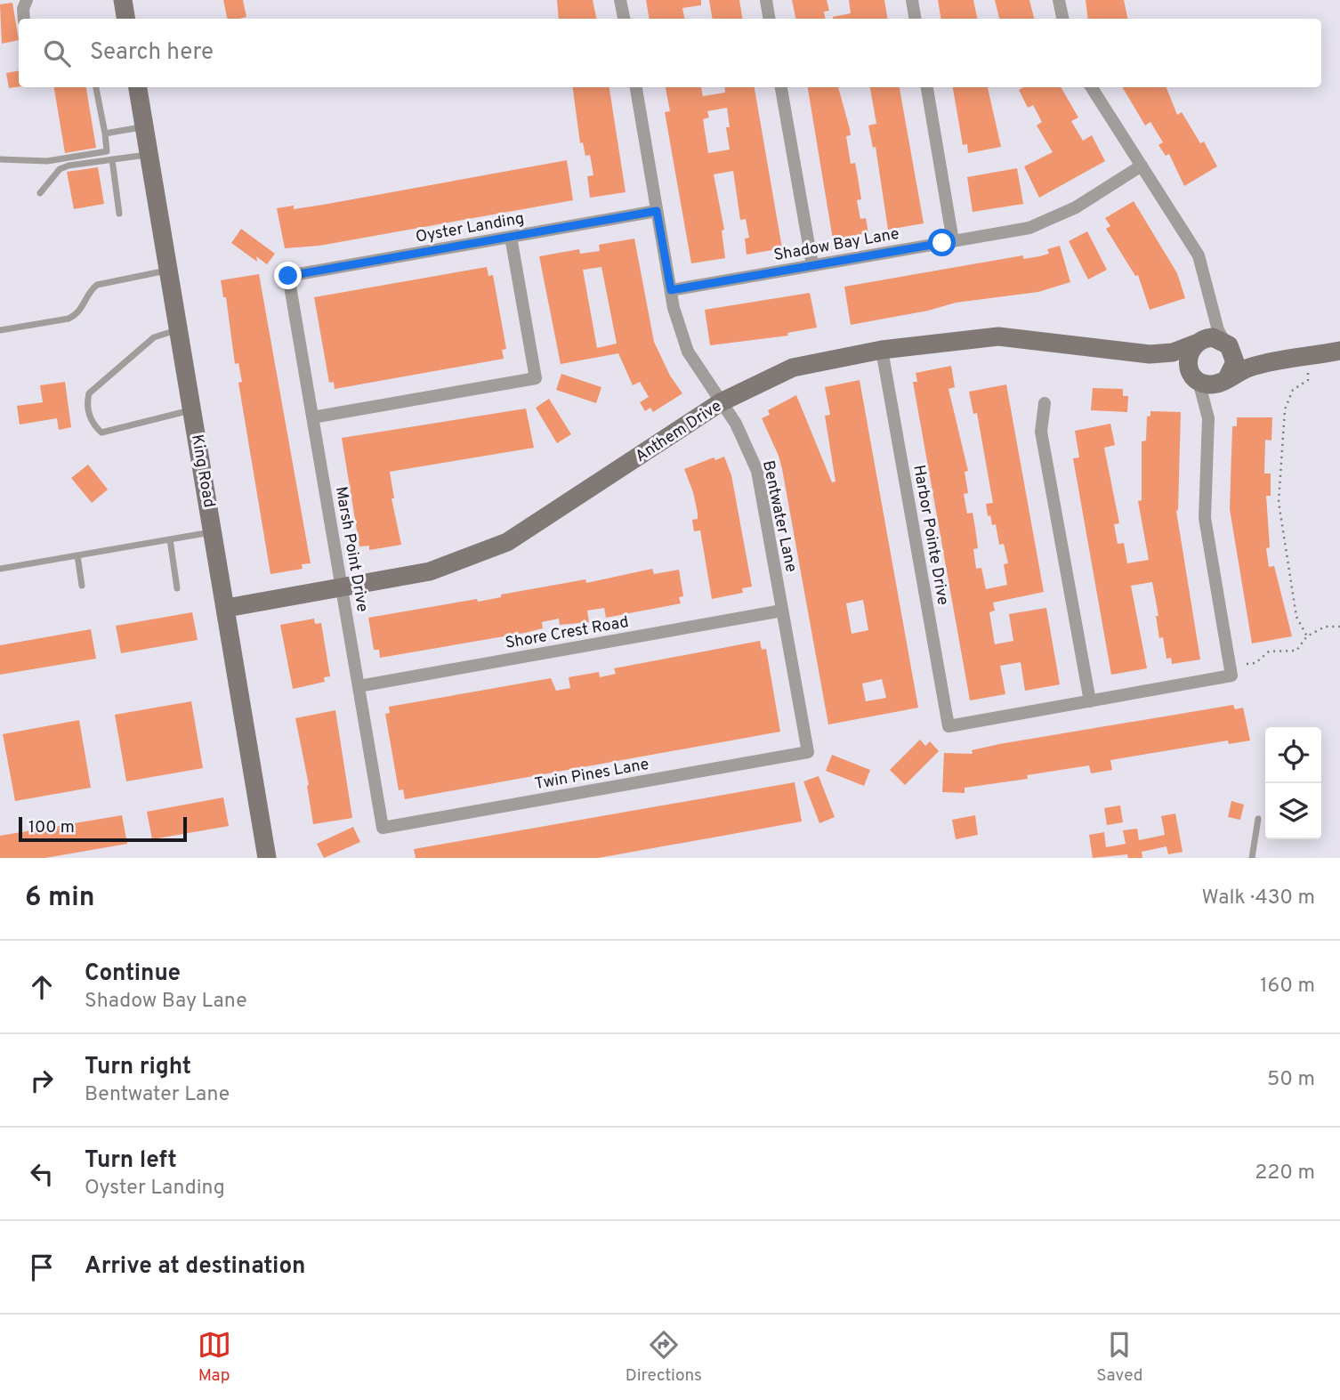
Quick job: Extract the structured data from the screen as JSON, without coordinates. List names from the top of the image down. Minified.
{"streets":{"street":["Oyster Landing","Shadow Bay Lane","Anthem Drive","King Road","Bentwater Lane","Harbor Pointe Drive","Marsh Point Drive","Shore Crest Road","Twin Pines Lane"]},"crossings":[["Oyster Landing","Bentwater Lane"],["Oyster Landing","Marsh Point Drive"],["Shadow Bay Lane","Bentwater Lane"],["Anthem Drive","King Road"],["Anthem Drive","Bentwater Lane"],["Anthem Drive","Harbor Pointe Drive"],["Anthem Drive","Marsh Point Drive"],["Bentwater Lane","Shore Crest Road"],["Bentwater Lane","Twin Pines Lane"],["Marsh Point Drive","Shore Crest Road"],["Marsh Point Drive","Twin Pines Lane"]],"scale_bar":"100 m","page":{"search":"Search here","scale":"100 m","heading":["6 min","Walk · 430 m"],"list":[["Continue","Shadow Bay Lane","160 m"],["Turn right","Bentwater Lane","50 m"],["Turn left","Oyster Landing","220 m"],"Arrive at destination"],"nav":["Map","Directions","Saved"]}}
